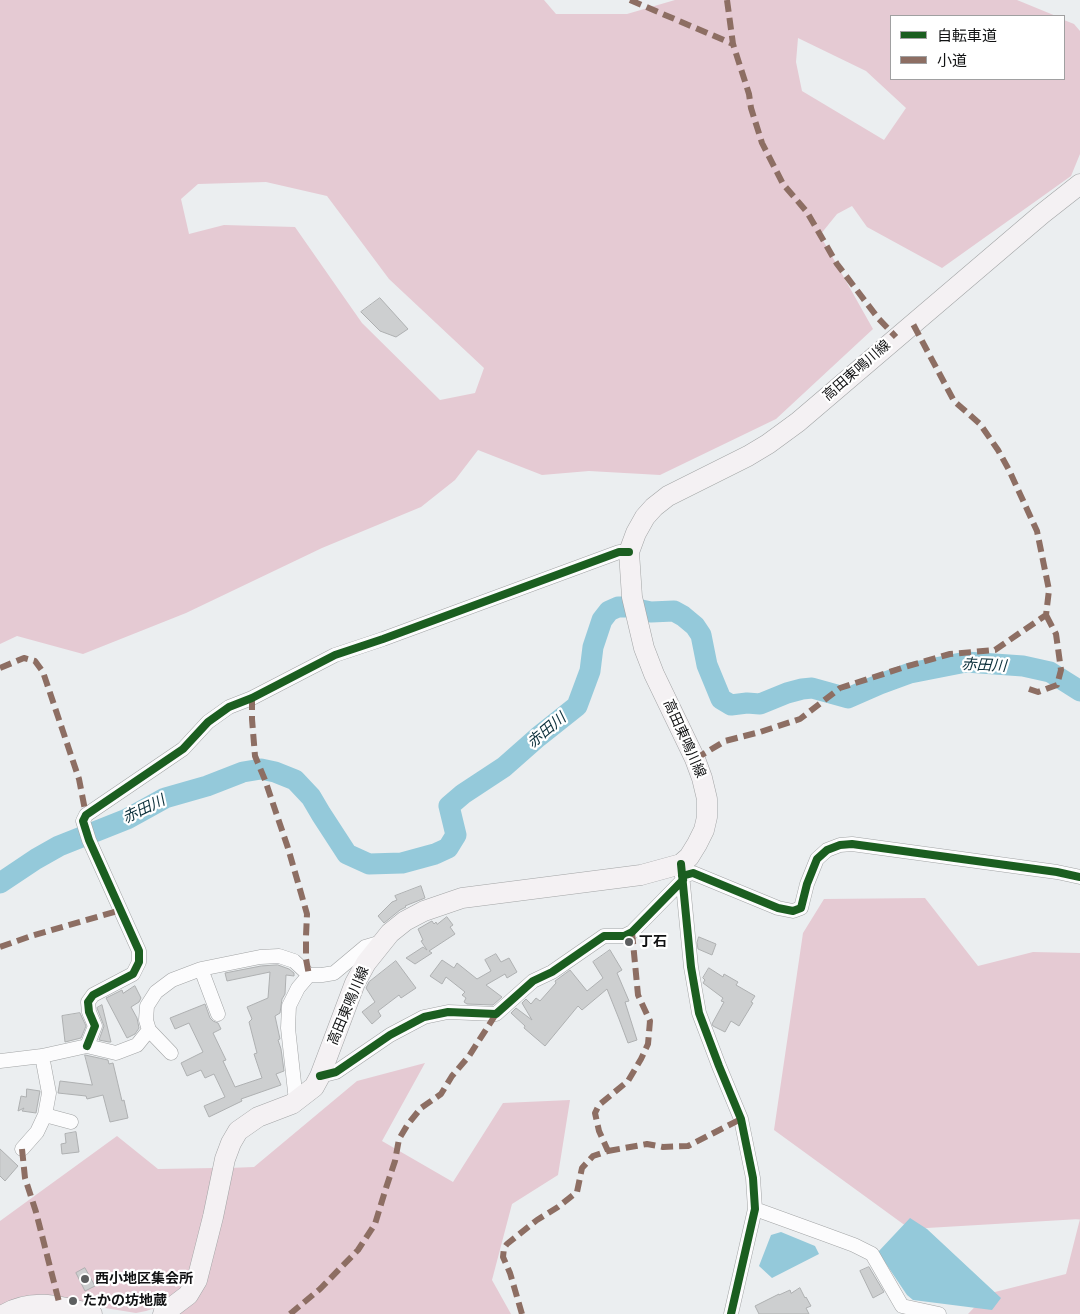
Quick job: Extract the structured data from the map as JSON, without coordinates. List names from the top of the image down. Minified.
{"streets":{"main road":["高田東鳴川線"]},"water":["赤田川"],"places":["丁石","西小地区集会所","たかの坊地蔵"],"legend":["自転車道","小道"]}
